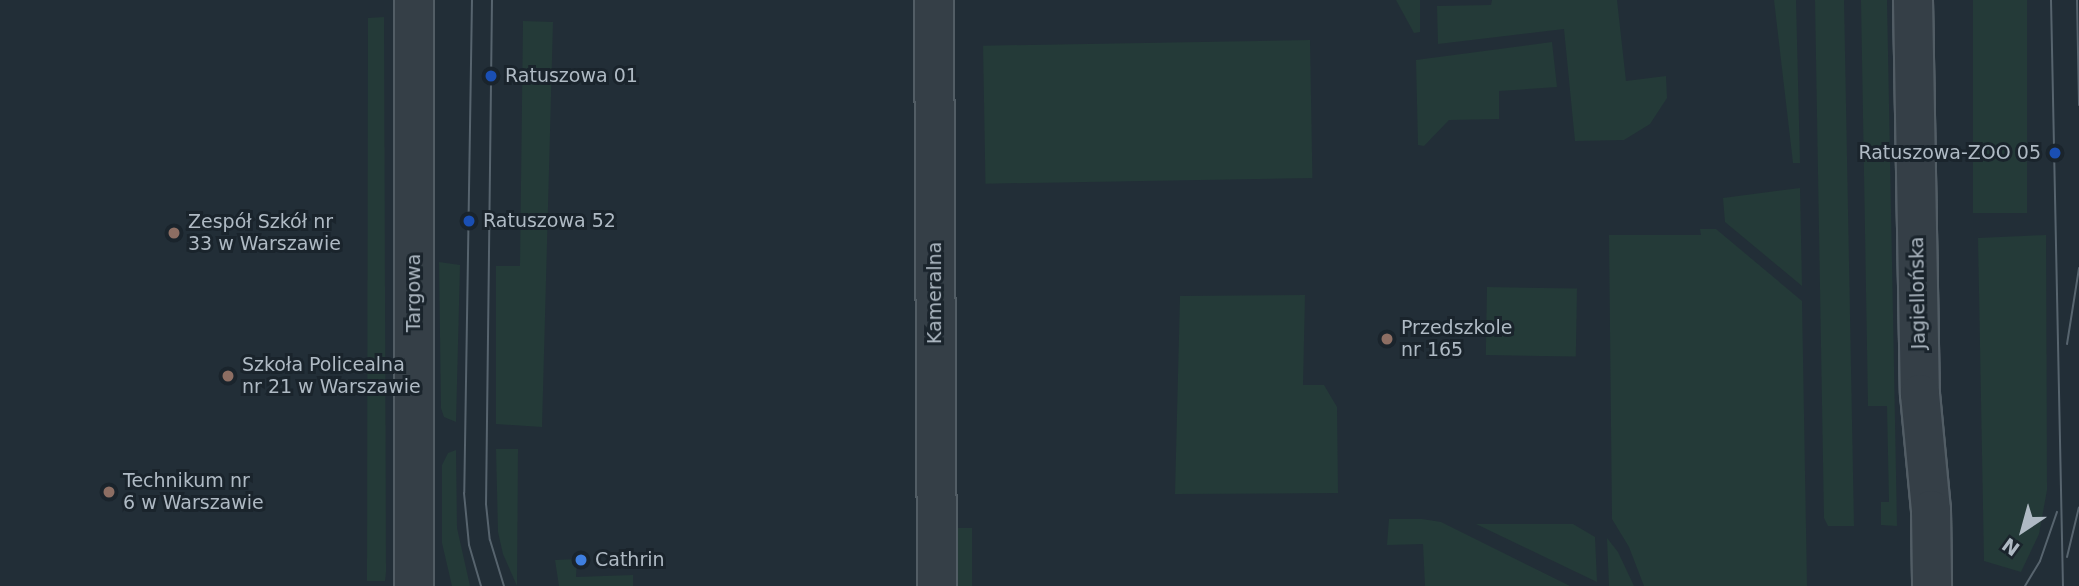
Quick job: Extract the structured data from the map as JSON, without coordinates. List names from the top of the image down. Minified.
{"streets":{"street":["Targowa","Kameralna","Jagiellońska"]},"places":["Ratuszowa 01","Ratuszowa-ZOO 05","Ratuszowa 52","Zespół Szkół nr 33 w Warszawie","Przedszkole nr 165","Szkoła Policealna nr 21 w Warszawie","Technikum nr 6 w Warszawie","Cathrin"],"north":"bottom left"}
